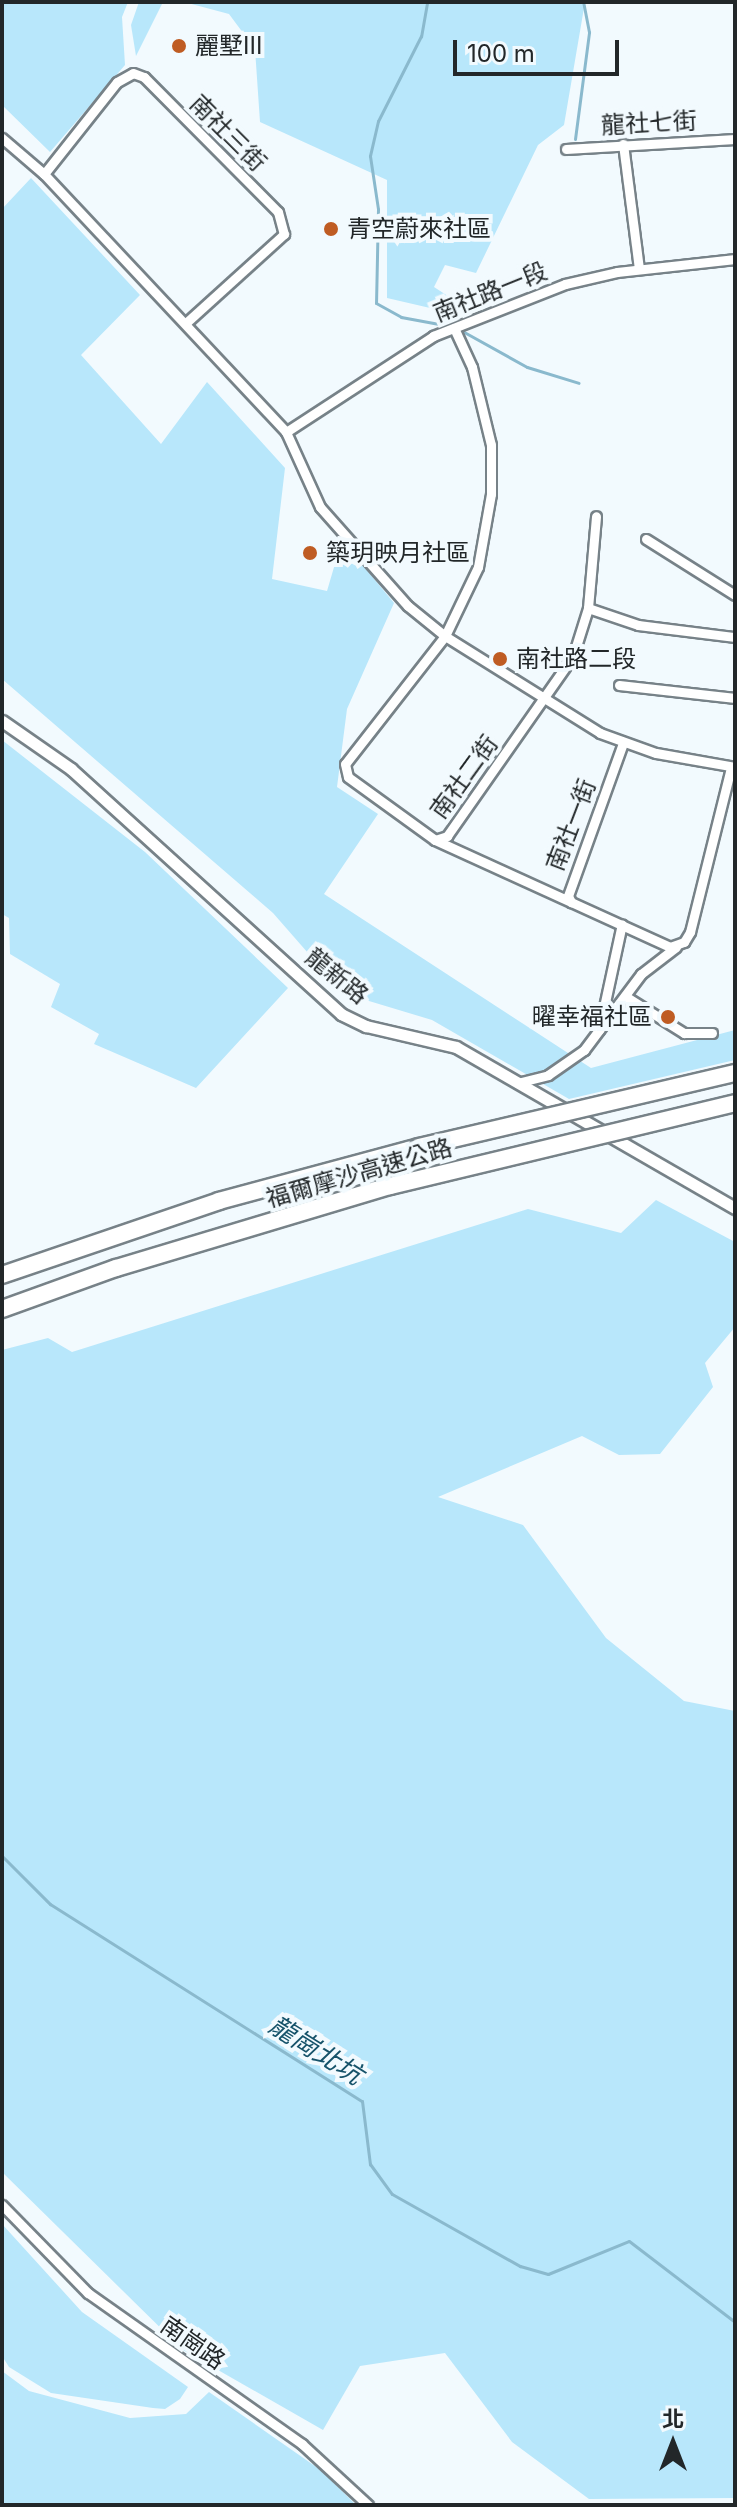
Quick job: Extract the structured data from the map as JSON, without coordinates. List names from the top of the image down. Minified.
{"streets":{"highway":["福爾摩沙高速公路"],"street":["龍社七街","南社三街","南社路一段","南社二街","南社一街","龍新路","南崗路"]},"water":["龍崗北坑"],"places":["麗墅III","青空蔚來社區","築玥映月社區","南社路二段","曜幸福社區"],"scale_bar":"100 m","north":"top"}
